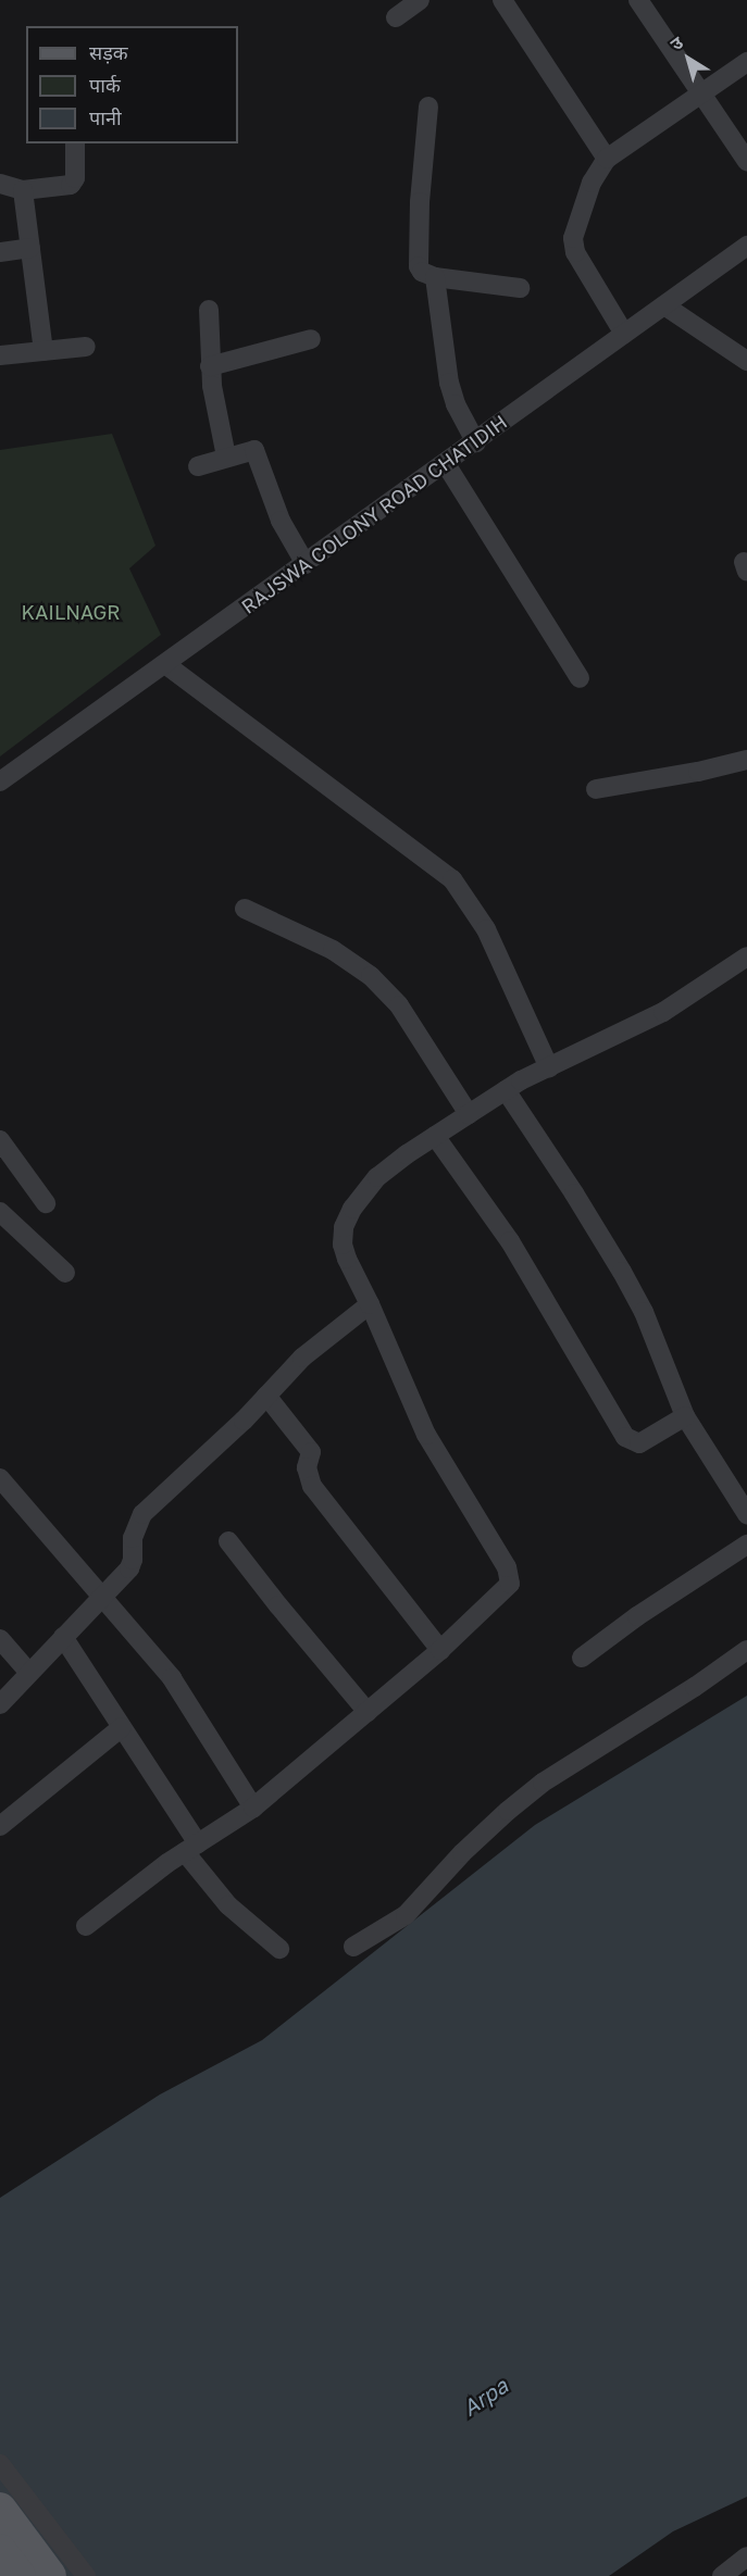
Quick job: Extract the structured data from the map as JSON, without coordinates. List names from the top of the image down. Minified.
{"streets":{"street":["RAJSWA COLONY ROAD CHATIDIH"]},"water":["Arpa"],"parks":["KAILNAGR"],"legend":["सड़क","पार्क","पानी"],"north":"top left"}
